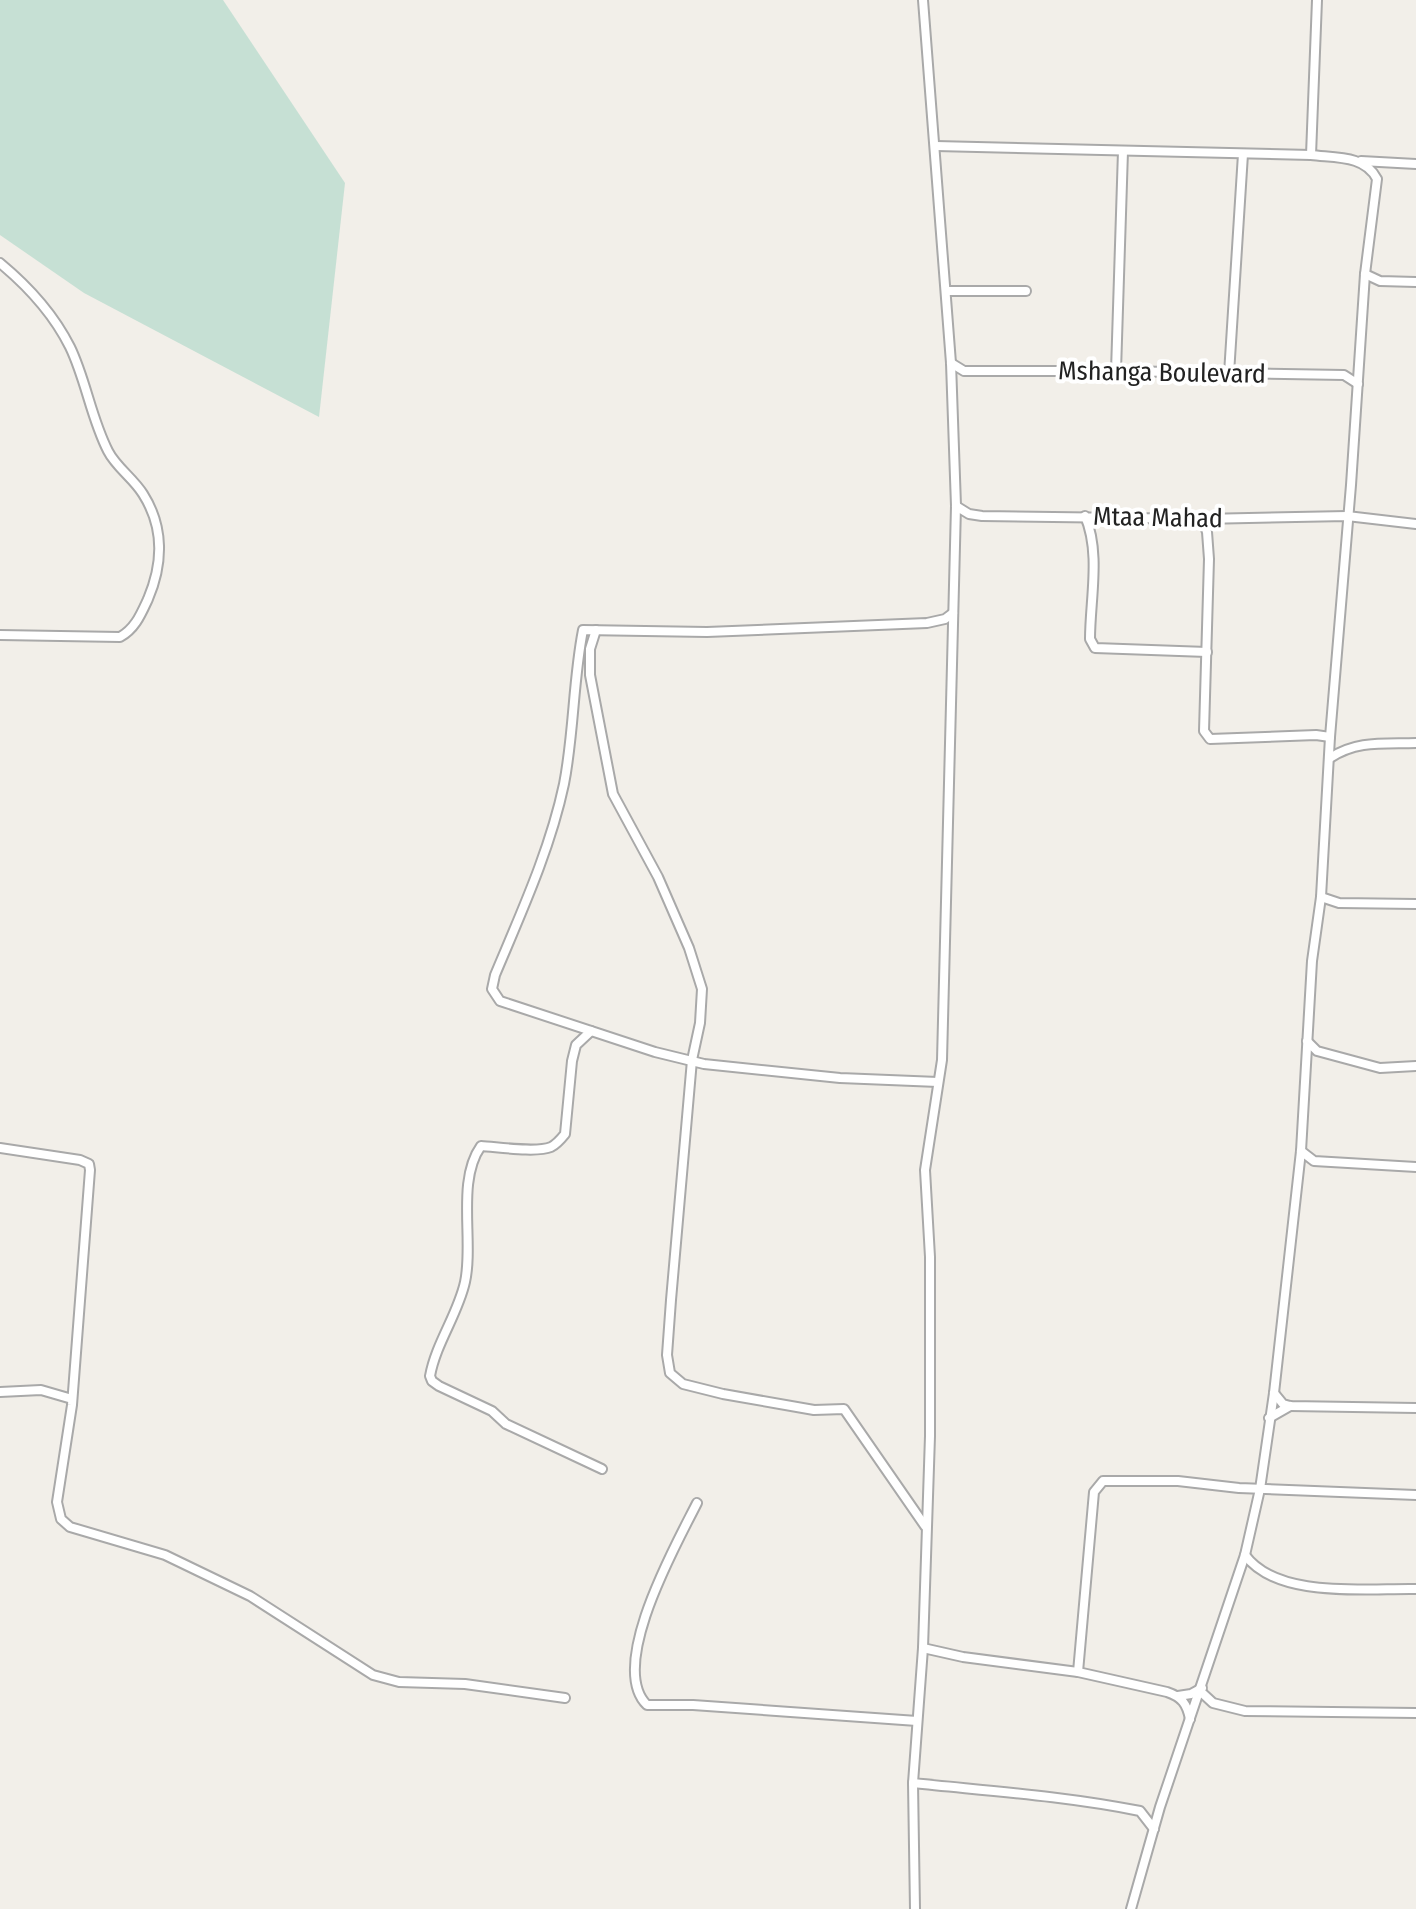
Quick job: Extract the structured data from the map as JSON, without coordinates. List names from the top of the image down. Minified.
{"streets":{"street":["Mshanga Boulevard","Mtaa Mahad"]}}
